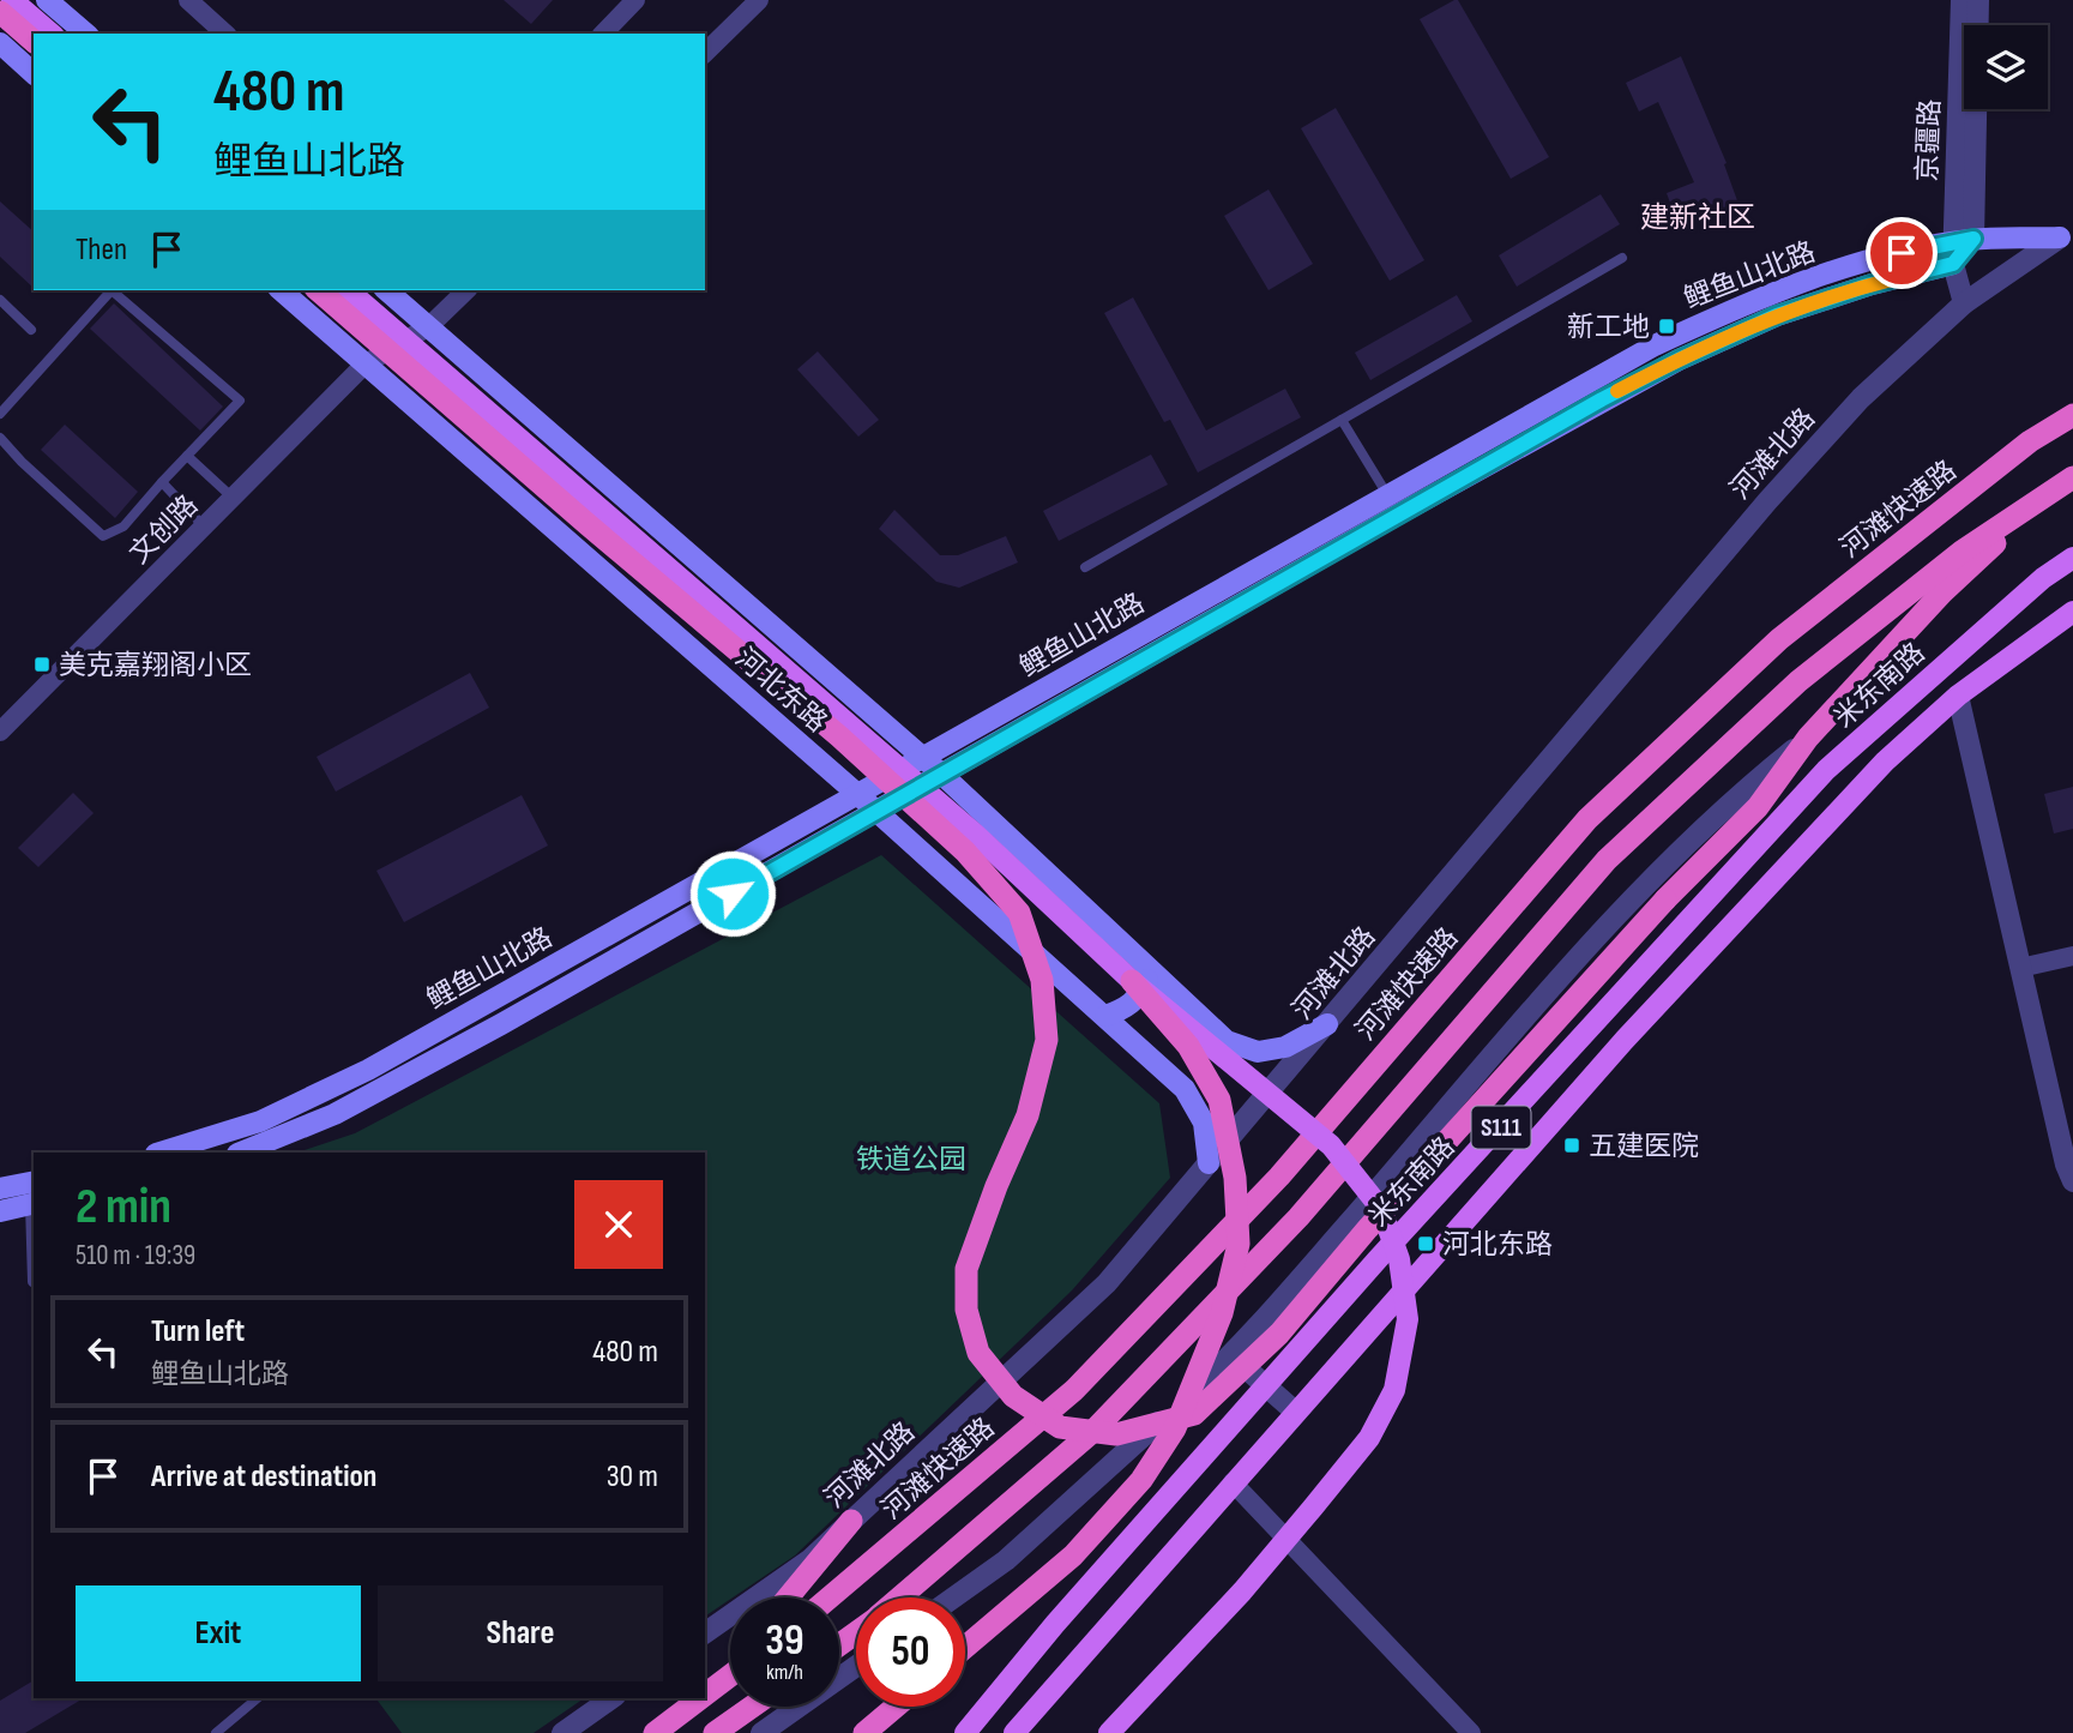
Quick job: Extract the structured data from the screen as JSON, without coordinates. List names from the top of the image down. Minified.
{"streets":{"highway":["河滩快速路"],"main road":["鲤鱼山北路","米东南路","河北东路","S111"],"street":["京疆路","河滩北路","文创路"]},"crossings":[["京疆路","鲤鱼山北路"],["鲤鱼山北路","河滩北路"],["鲤鱼山北路","河北东路"],["河滩北路","河北东路"],["文创路","河北东路"]],"districts":["建新社区"],"parks":["铁道公园"],"places":{"transit":["新工地","美克嘉翔阁小区","五建医院","河北东路"]},"page":{"turn":["480 m","鲤鱼山北路"],"then":"Then","heading":["2 min","510 m · 19:39"],"list":[{"name":"Turn left","note":"鲤鱼山北路","value":"480 m"},{"name":"Arrive at destination","value":"30 m"}],"buttons":["Exit","Share"],"speed":"39 km/h","limit":"50"}}
